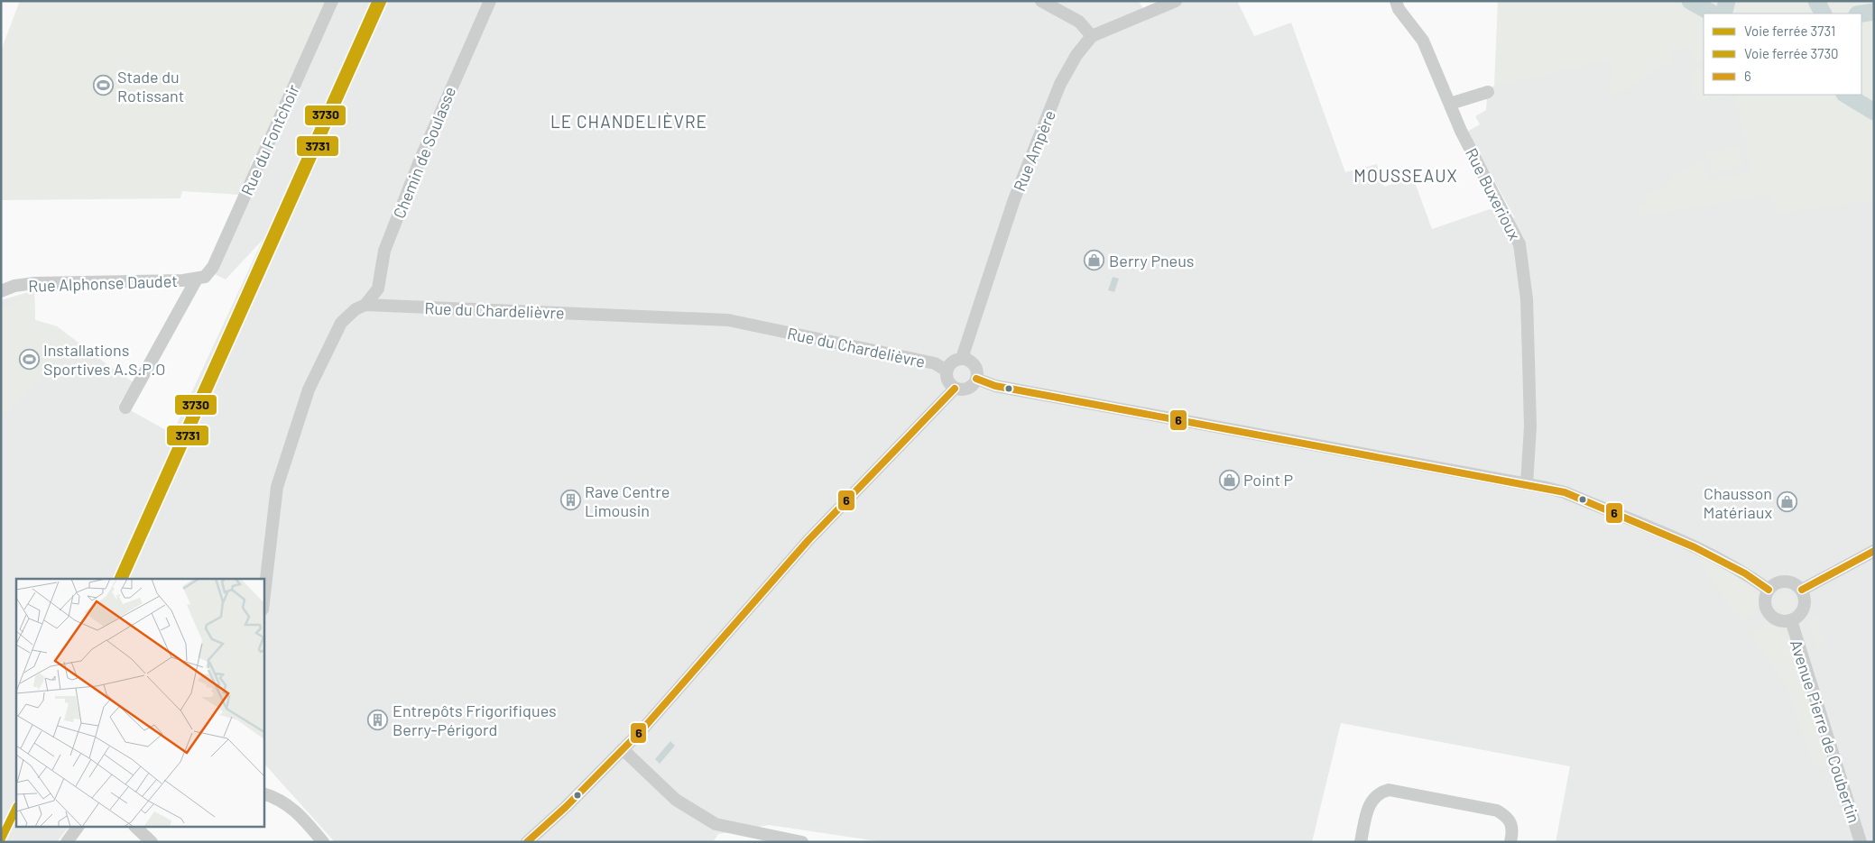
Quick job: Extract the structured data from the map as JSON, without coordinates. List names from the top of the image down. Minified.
{"streets":{"street":["Rue du Fontchoir","Rue Ampère","Chemin de Soulasse","Rue Buxerioux","Rue Alphonse Daudet","Rue du Chardelièvre","Avenue Pierre de Coubertin"]},"crossings":[["Rue du Fontchoir","Rue Alphonse Daudet"],["Rue Ampère","Rue du Chardelièvre"],["Chemin de Soulasse","Rue du Chardelièvre"]],"districts":["LE CHANDELIÈVRE","MOUSSEAUX"],"places":{"sports":["Stade du Rotissant","Installations Sportives A.S.P.O"],"shop":["Berry Pneus","Point P","Chausson Matériaux"],"building":["Rave Centre Limousin","Entrepôts Frigorifiques Berry-Périgord"]},"lines":["rail line 3731","rail line 3730","transit line 6"],"legend":["Voie ferrée 3731","Voie ferrée 3730","6"]}
